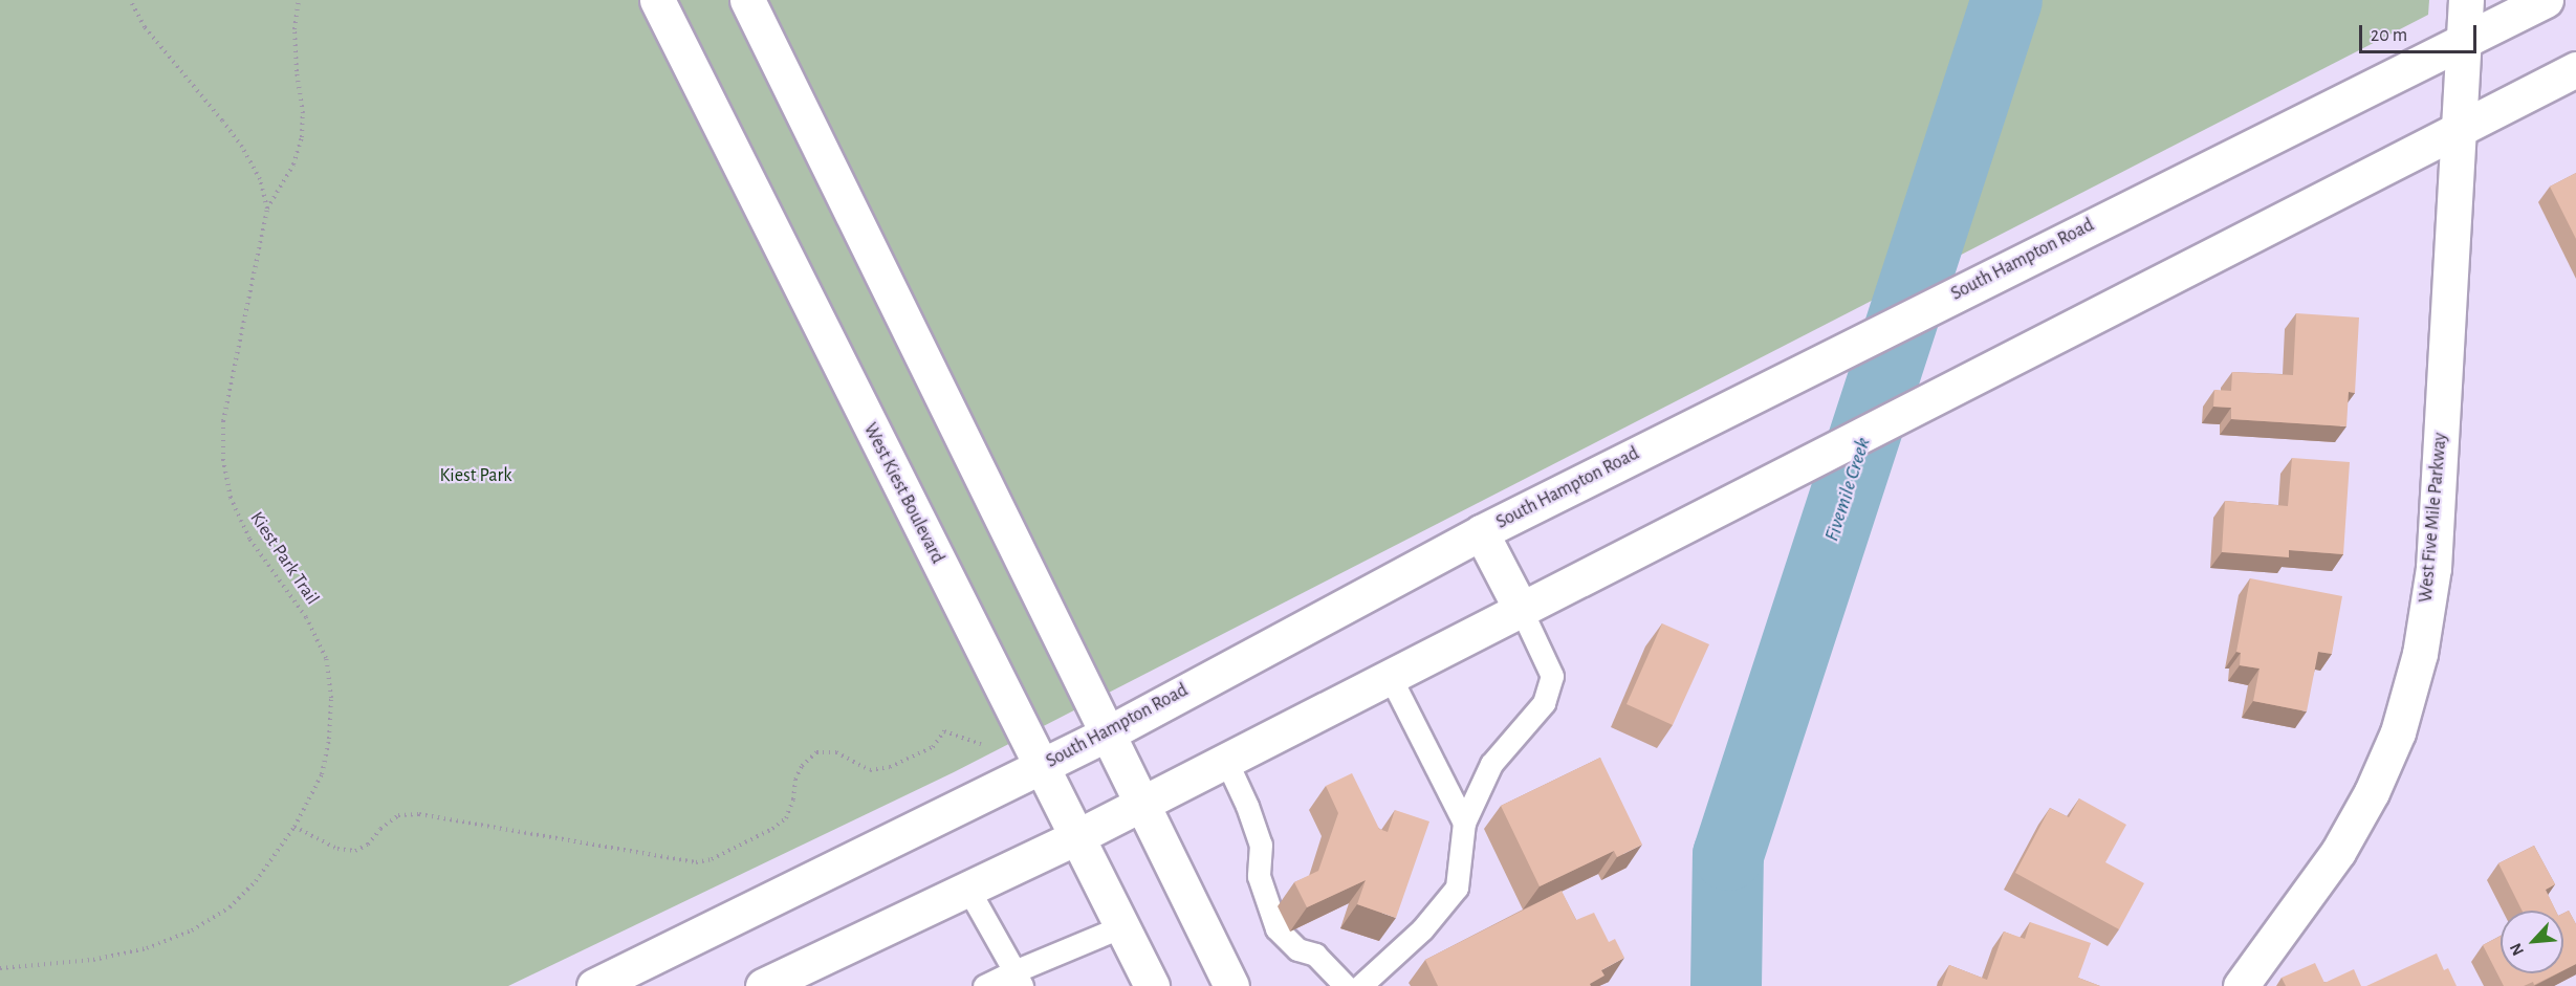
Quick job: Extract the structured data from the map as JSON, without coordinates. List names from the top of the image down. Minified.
{"streets":{"main road":["South Hampton Road","West Kiest Boulevard","West Five Mile Parkway"],"path":["Kiest Park Trail"]},"crossings":[["South Hampton Road","West Kiest Boulevard"],["South Hampton Road","West Five Mile Parkway"]],"water":["Fivemile Creek"],"parks":["Kiest Park"],"scale_bar":"20 m","north":"bottom left"}
